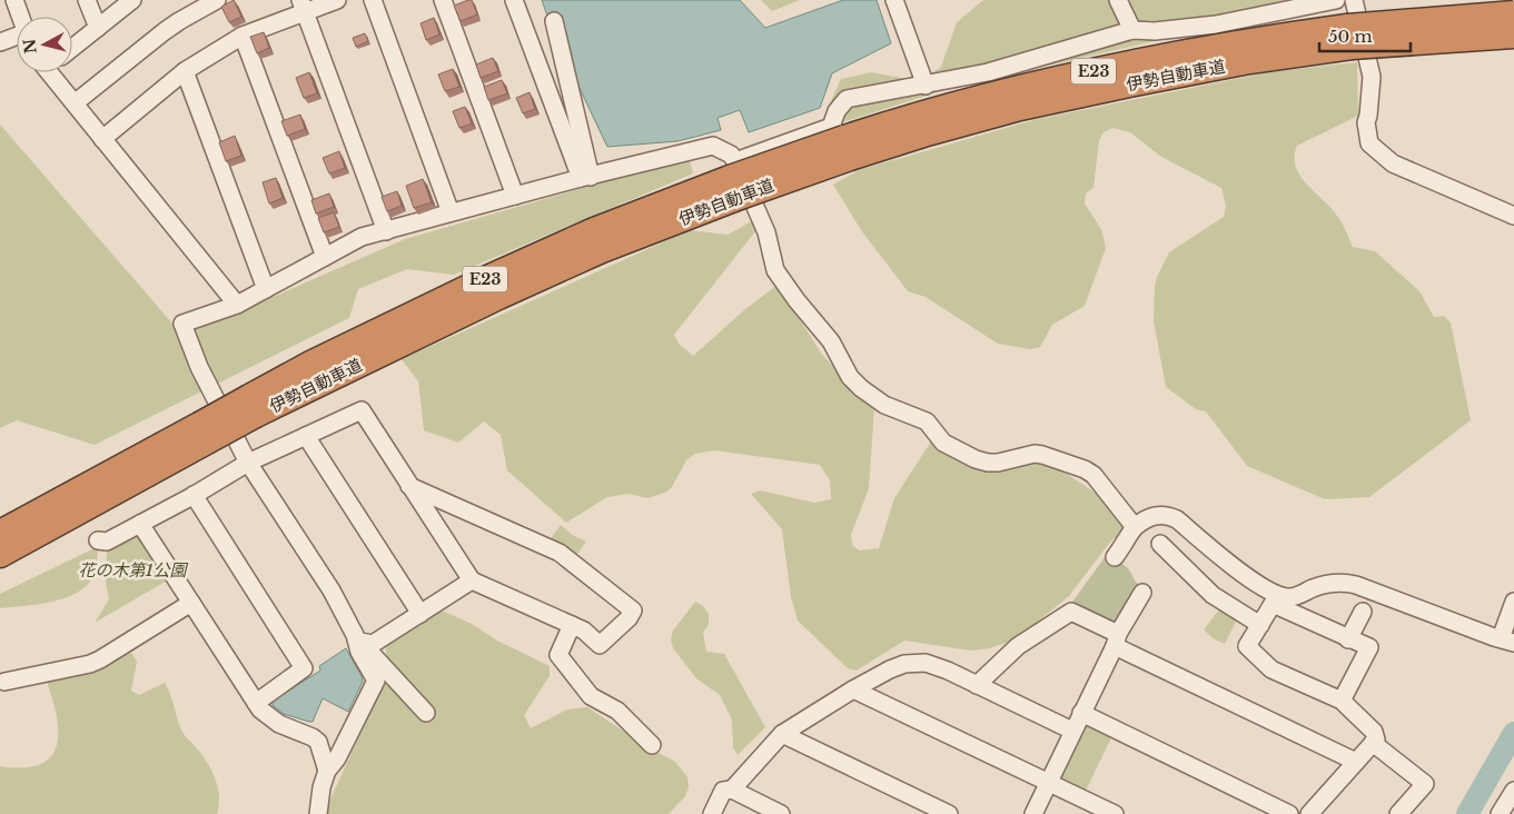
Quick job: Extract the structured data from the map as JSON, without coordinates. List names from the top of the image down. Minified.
{"streets":{"highway":["E23","伊勢自動車道"]},"parks":["花の木第1公園"],"scale_bar":"50 m","north":"left"}
